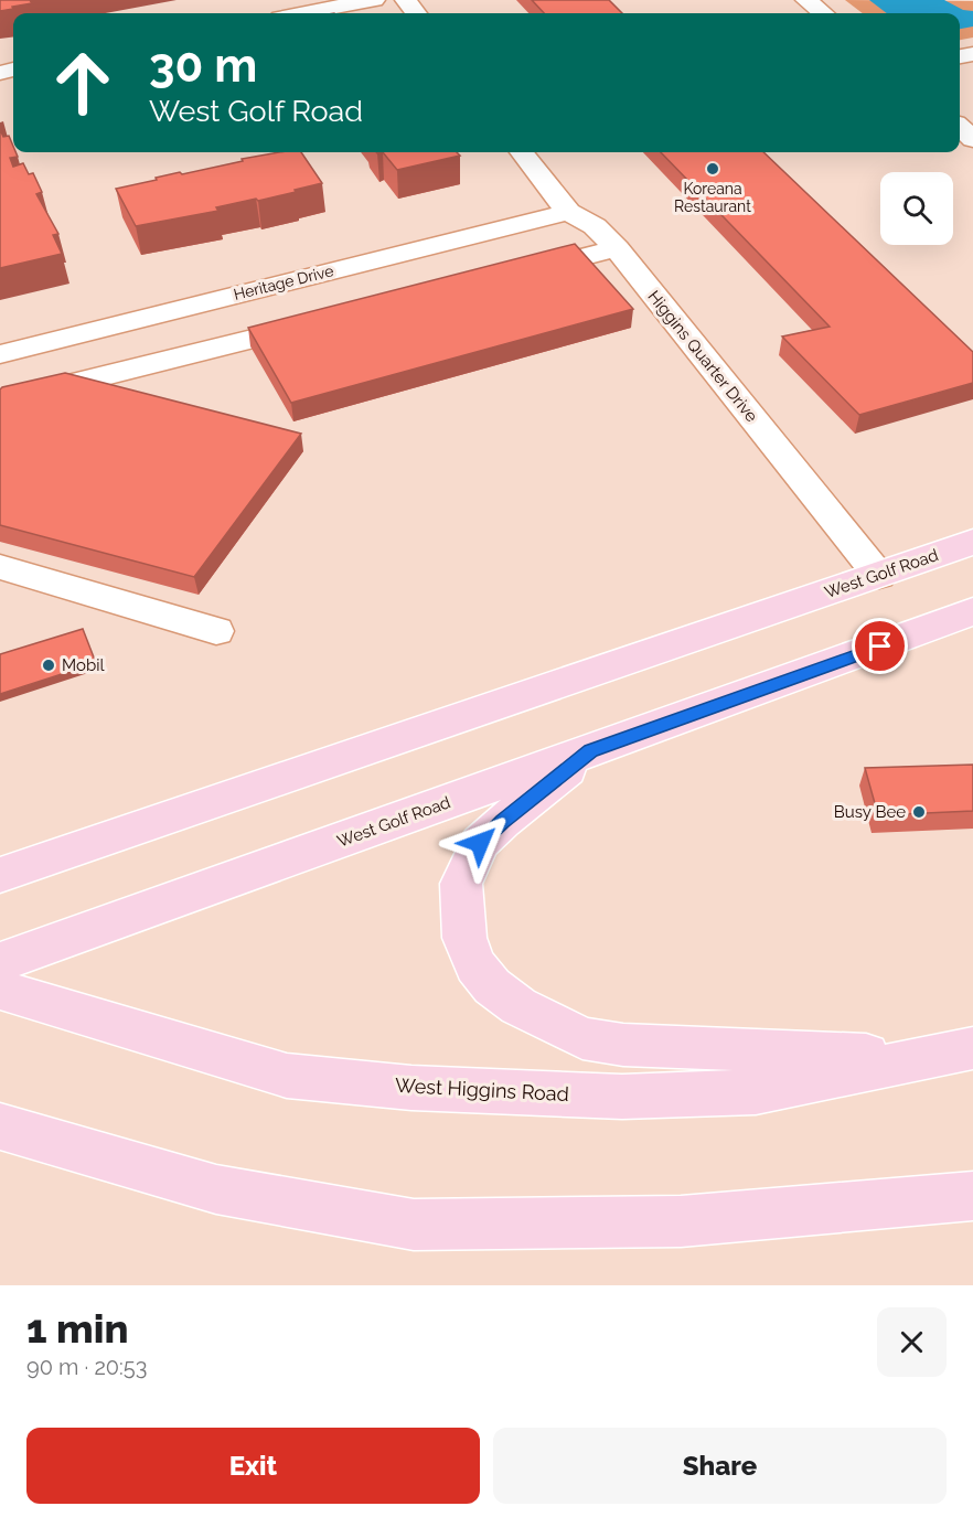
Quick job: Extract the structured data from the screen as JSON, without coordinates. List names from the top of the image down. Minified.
{"streets":{"main road":["West Golf Road","West Higgins Road"],"street":["Heritage Drive","Higgins Quarter Drive"]},"crossings":[["Heritage Drive","Higgins Quarter Drive"],["Higgins Quarter Drive","West Golf Road"]],"places":["Koreana Restaurant","Mobil","Busy Bee"],"page":{"turn":["30 m","West Golf Road"],"heading":["1 min","90 m · 20:53"],"buttons":["Exit","Share"]}}
